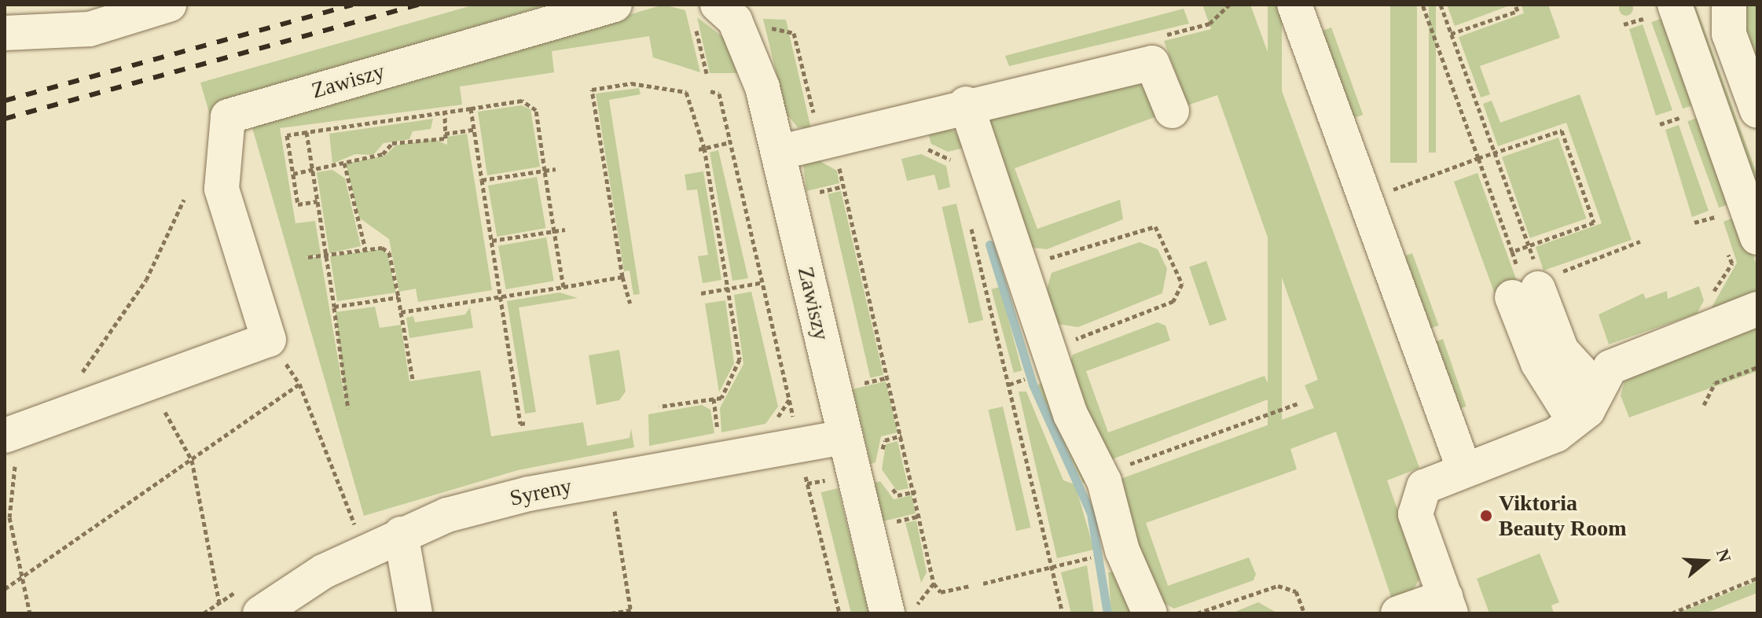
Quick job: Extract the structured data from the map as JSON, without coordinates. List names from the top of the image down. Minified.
{"streets":{"street":["Zawiszy","Syreny"]},"crossings":[["Zawiszy","Syreny"]],"places":["Viktoria Beauty Room"],"north":"right"}
